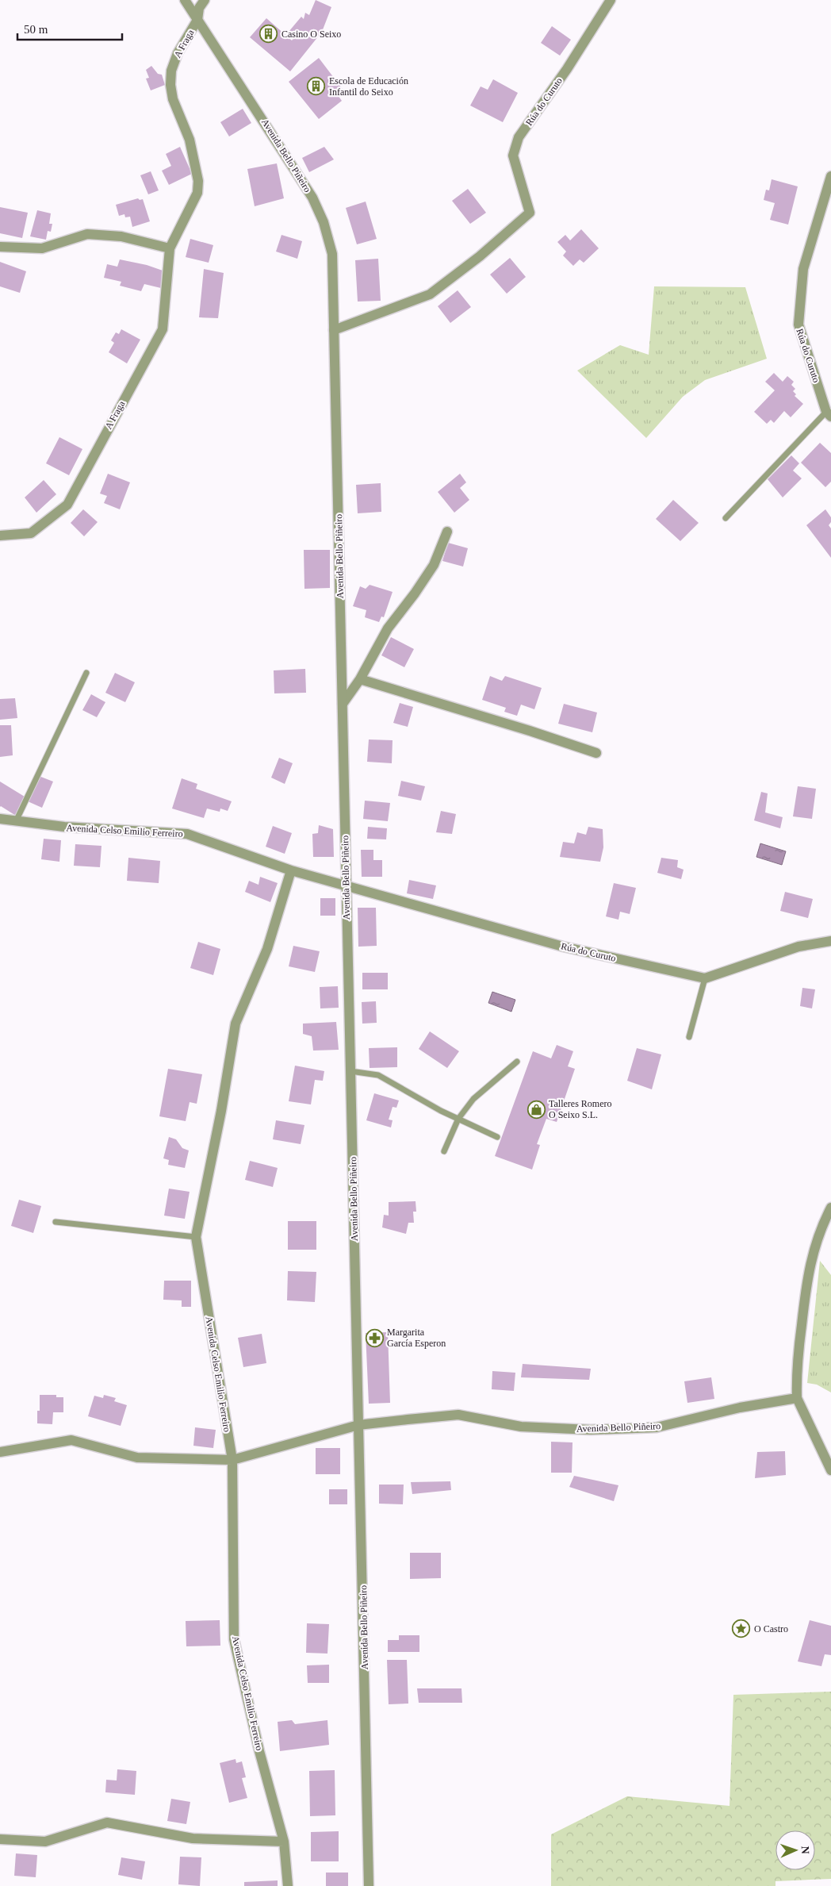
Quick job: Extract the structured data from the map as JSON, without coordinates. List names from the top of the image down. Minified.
{"streets":{"street":["A Fraga","Rúa do Curuto","Avenida Bello Piñeiro","Avenida Celso Emilio Ferreiro"]},"crossings":[["A Fraga","Avenida Bello Piñeiro"],["Rúa do Curuto","Avenida Bello Piñeiro"],["Rúa do Curuto","Avenida Celso Emilio Ferreiro"],["Avenida Bello Piñeiro","Avenida Celso Emilio Ferreiro"]],"places":{"building":["Casino O Seixo","Escola de Educación Infantil do Seixo"],"shop":["Talleres Romero O Seixo S.L."],"pharmacy":["Margarita García Esperon"],"place":["O Castro"]},"scale_bar":"50 m","north":"right"}
